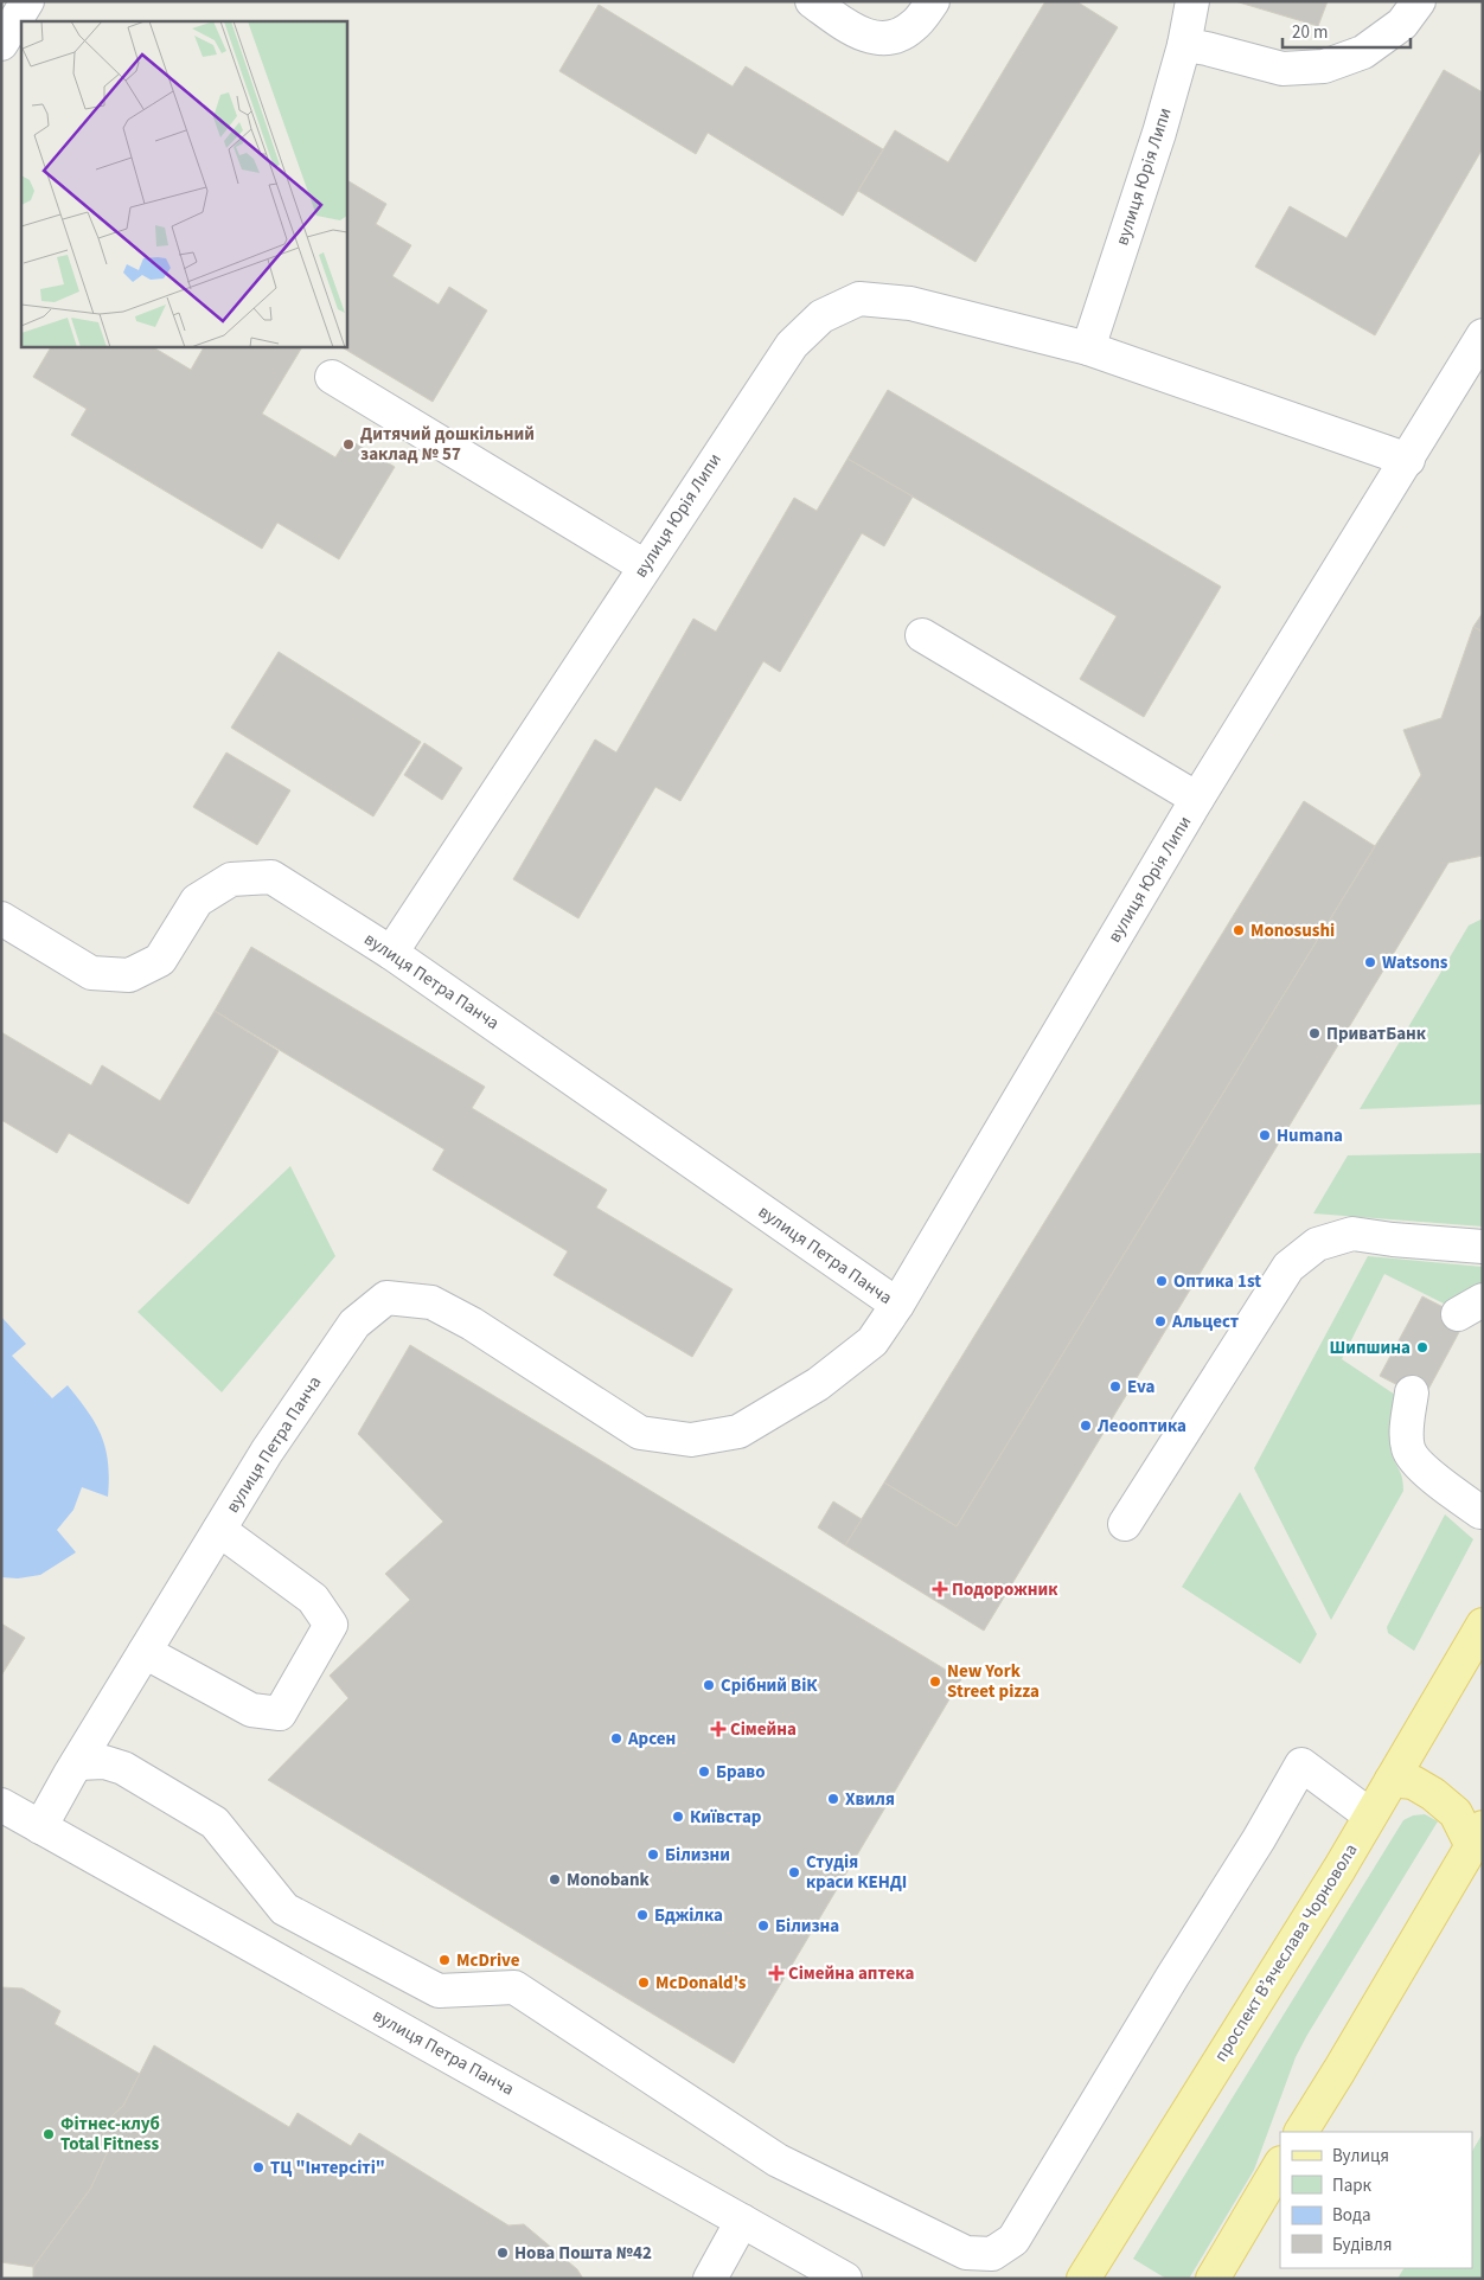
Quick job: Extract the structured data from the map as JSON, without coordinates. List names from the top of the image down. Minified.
{"streets":{"main road":["проспект Вʼячеслава Чорновола"],"street":["вулиця Юрія Липи","вулиця Петра Панча"]},"crossings":[["вулиця Юрія Липи","вулиця Петра Панча"]],"places":{"other":["Дитячий дошкільний заклад № 57","Monosushi","Watsons","ПриватБанк","Humana","Оптика 1st","Альцест","Шипшина","Eva","Леооптика","New York Street pizza","Срібний ВіК","Арсен","Браво","Хвиля","Київстар","Білизни","Студія краси КЕНДІ","Monobank","Бджілка","Білизна","McDrive","McDonald's","Фітнес-клуб Total Fitness","ТЦ \"Інтерсіті\"","Нова Пошта №42"],"health":["Подорожник","Сімейна","Сімейна аптека"]},"legend":["Вулиця","Парк","Вода","Будівля"],"scale_bar":"20 m"}
